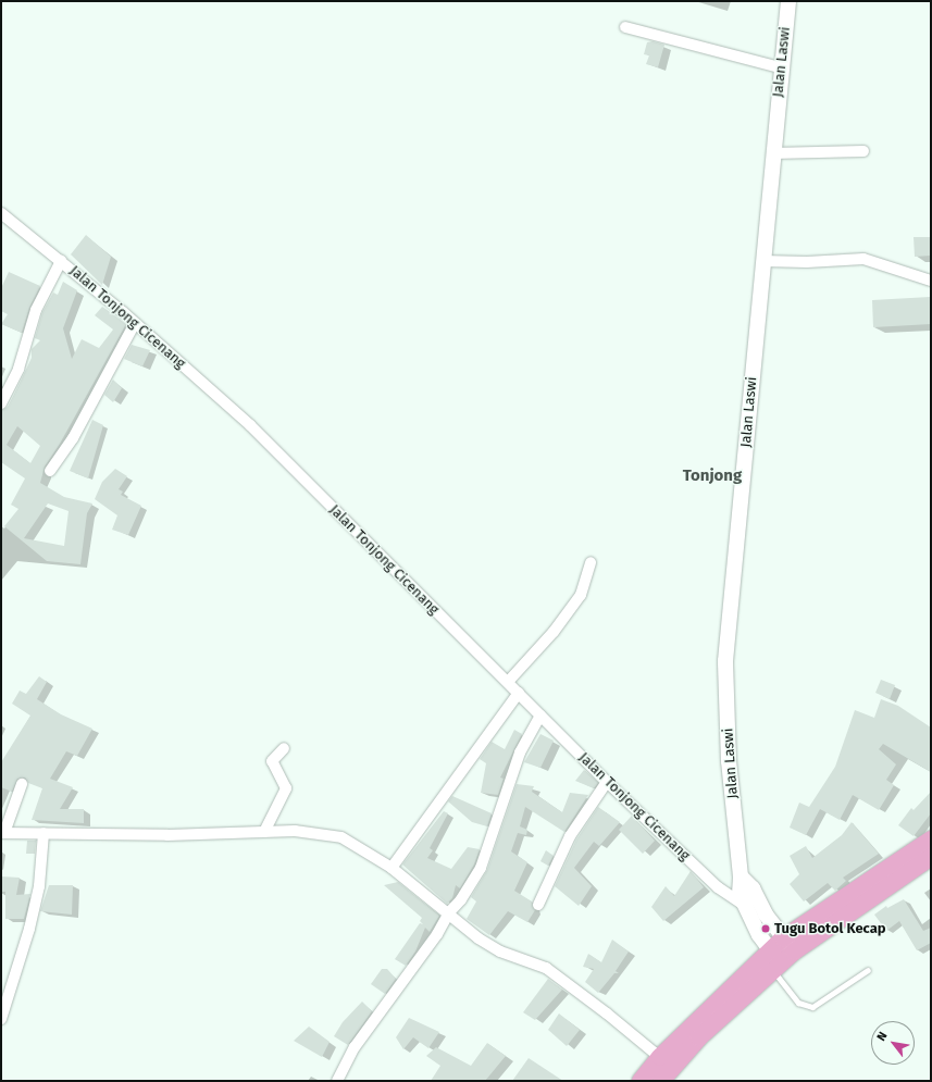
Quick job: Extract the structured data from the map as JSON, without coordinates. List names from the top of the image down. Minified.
{"streets":{"main road":["Jalan Laswi"],"street":["Jalan Tonjong Cicenang"]},"crossings":[["Jalan Laswi","Jalan Tonjong Cicenang"]],"districts":["Tonjong"],"places":["Tugu Botol Kecap"],"north":"top left"}
